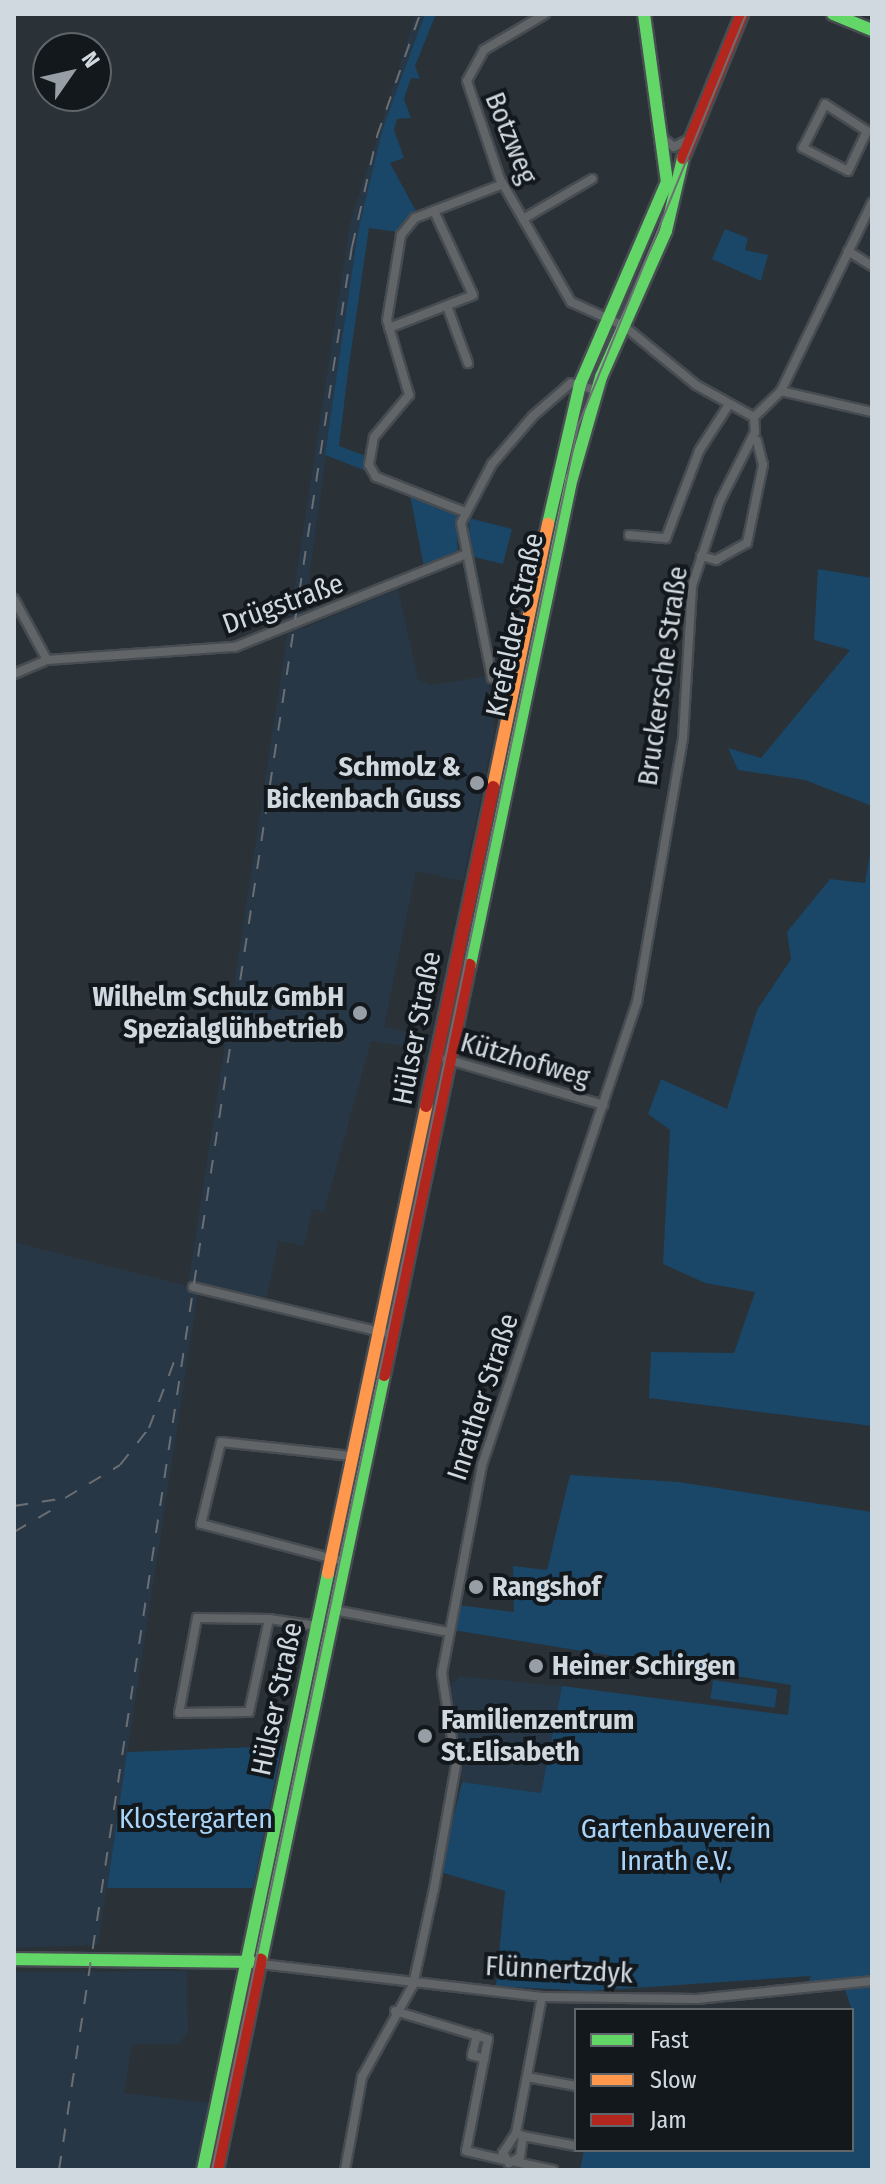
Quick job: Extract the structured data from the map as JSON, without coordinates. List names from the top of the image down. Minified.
{"streets":{"street":["Botzweg","Drügstraße","Krefelder Straße","Bruckersche Straße","Hülser Straße","Kützhofweg","Inrather Straße","Flünnertzdyk"]},"crossings":[["Botzweg","Krefelder Straße"],["Botzweg","Bruckersche Straße"],["Krefelder Straße","Hülser Straße"],["Bruckersche Straße","Inrather Straße"],["Hülser Straße","Kützhofweg"],["Hülser Straße","Inrather Straße"],["Hülser Straße","Flünnertzdyk"],["Kützhofweg","Inrather Straße"],["Inrather Straße","Flünnertzdyk"]],"parks":["Klostergarten","Gartenbauverein Inrath e.V."],"places":["Schmolz & Bickenbach Guss","Wilhelm Schulz GmbH Spezialglühbetrieb","Rangshof","Heiner Schirgen","Familienzentrum St.Elisabeth"],"legend":["Fast","Slow","Jam"],"north":"top right"}
